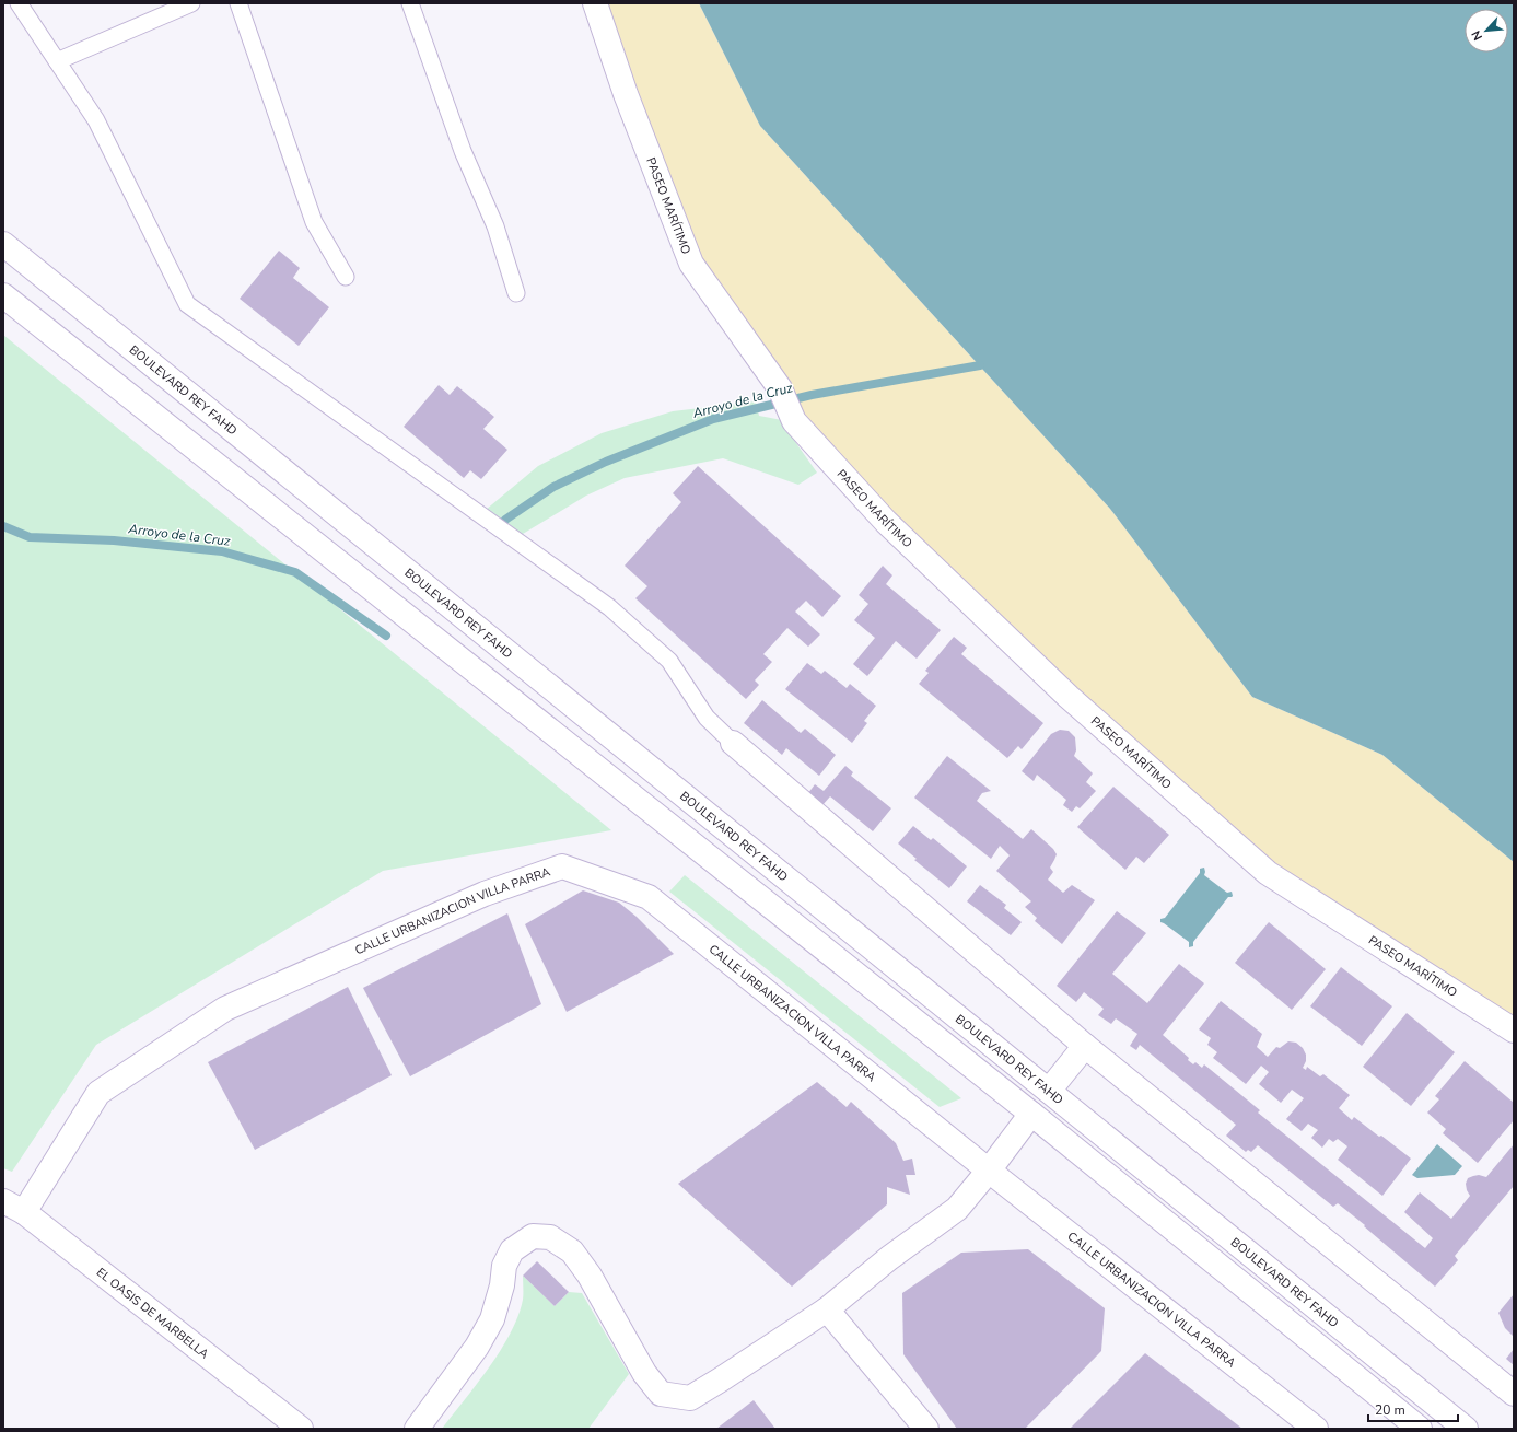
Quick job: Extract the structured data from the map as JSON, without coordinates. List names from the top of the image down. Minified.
{"streets":{"street":["PASEO MARÍTIMO","BOULEVARD REY FAHD","CALLE URBANIZACION VILLA PARRA","EL OASIS DE MARBELLA"]},"crossings":[["CALLE URBANIZACION VILLA PARRA","EL OASIS DE MARBELLA"]],"water":["Arroyo de la Cruz"],"scale_bar":"20 m","north":"bottom left"}
